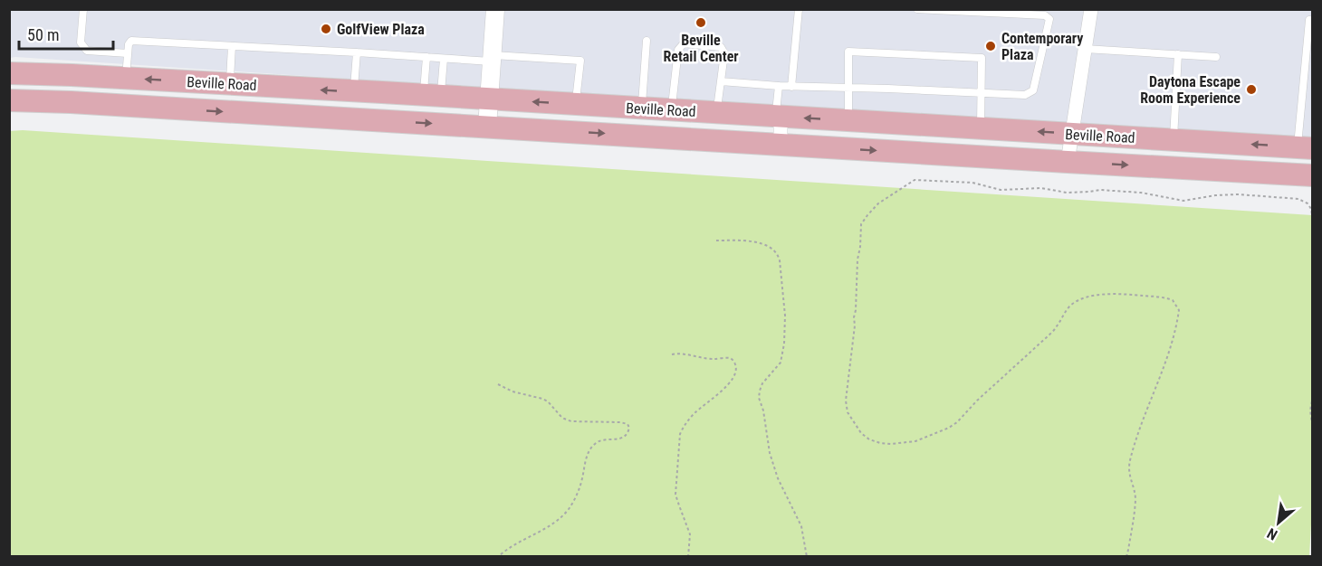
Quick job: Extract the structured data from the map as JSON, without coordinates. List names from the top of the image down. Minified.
{"streets":{"main road":["Beville Road"]},"places":["Beville Retail Center","GolfView Plaza","Contemporary Plaza","Daytona Escape Room Experience"],"scale_bar":"50 m","north":"bottom left"}
